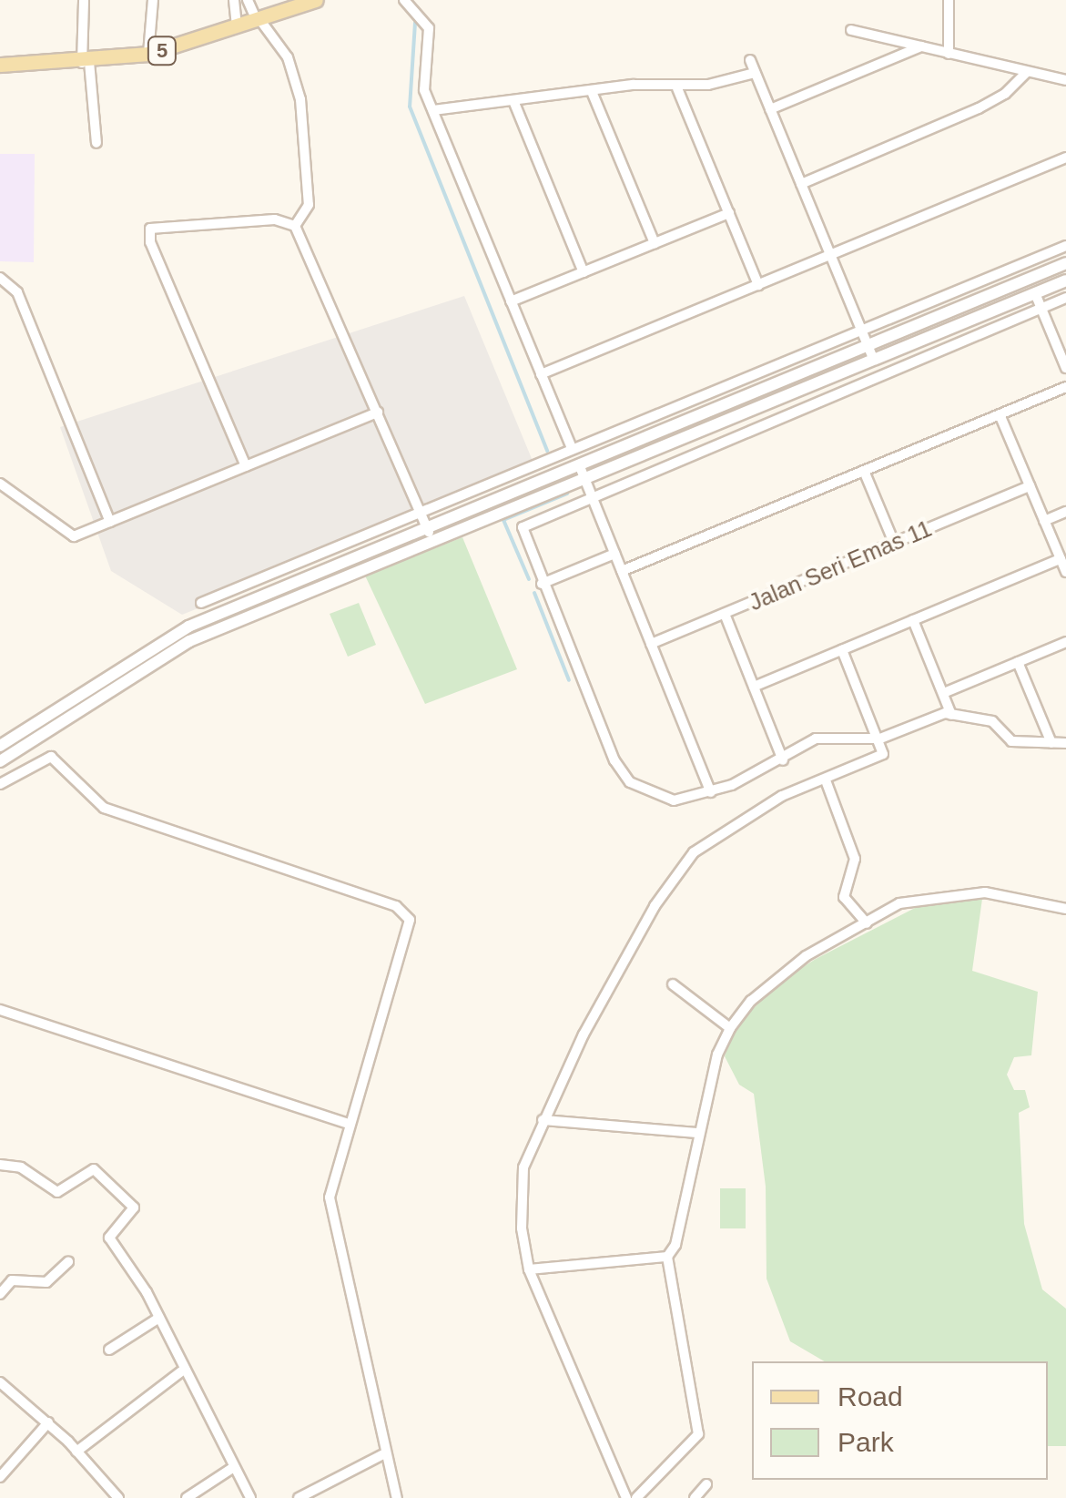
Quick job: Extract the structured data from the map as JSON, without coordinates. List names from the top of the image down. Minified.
{"streets":{"main road":["5"],"street":["Jalan Seri Emas 11"]},"legend":["Road","Park"]}
